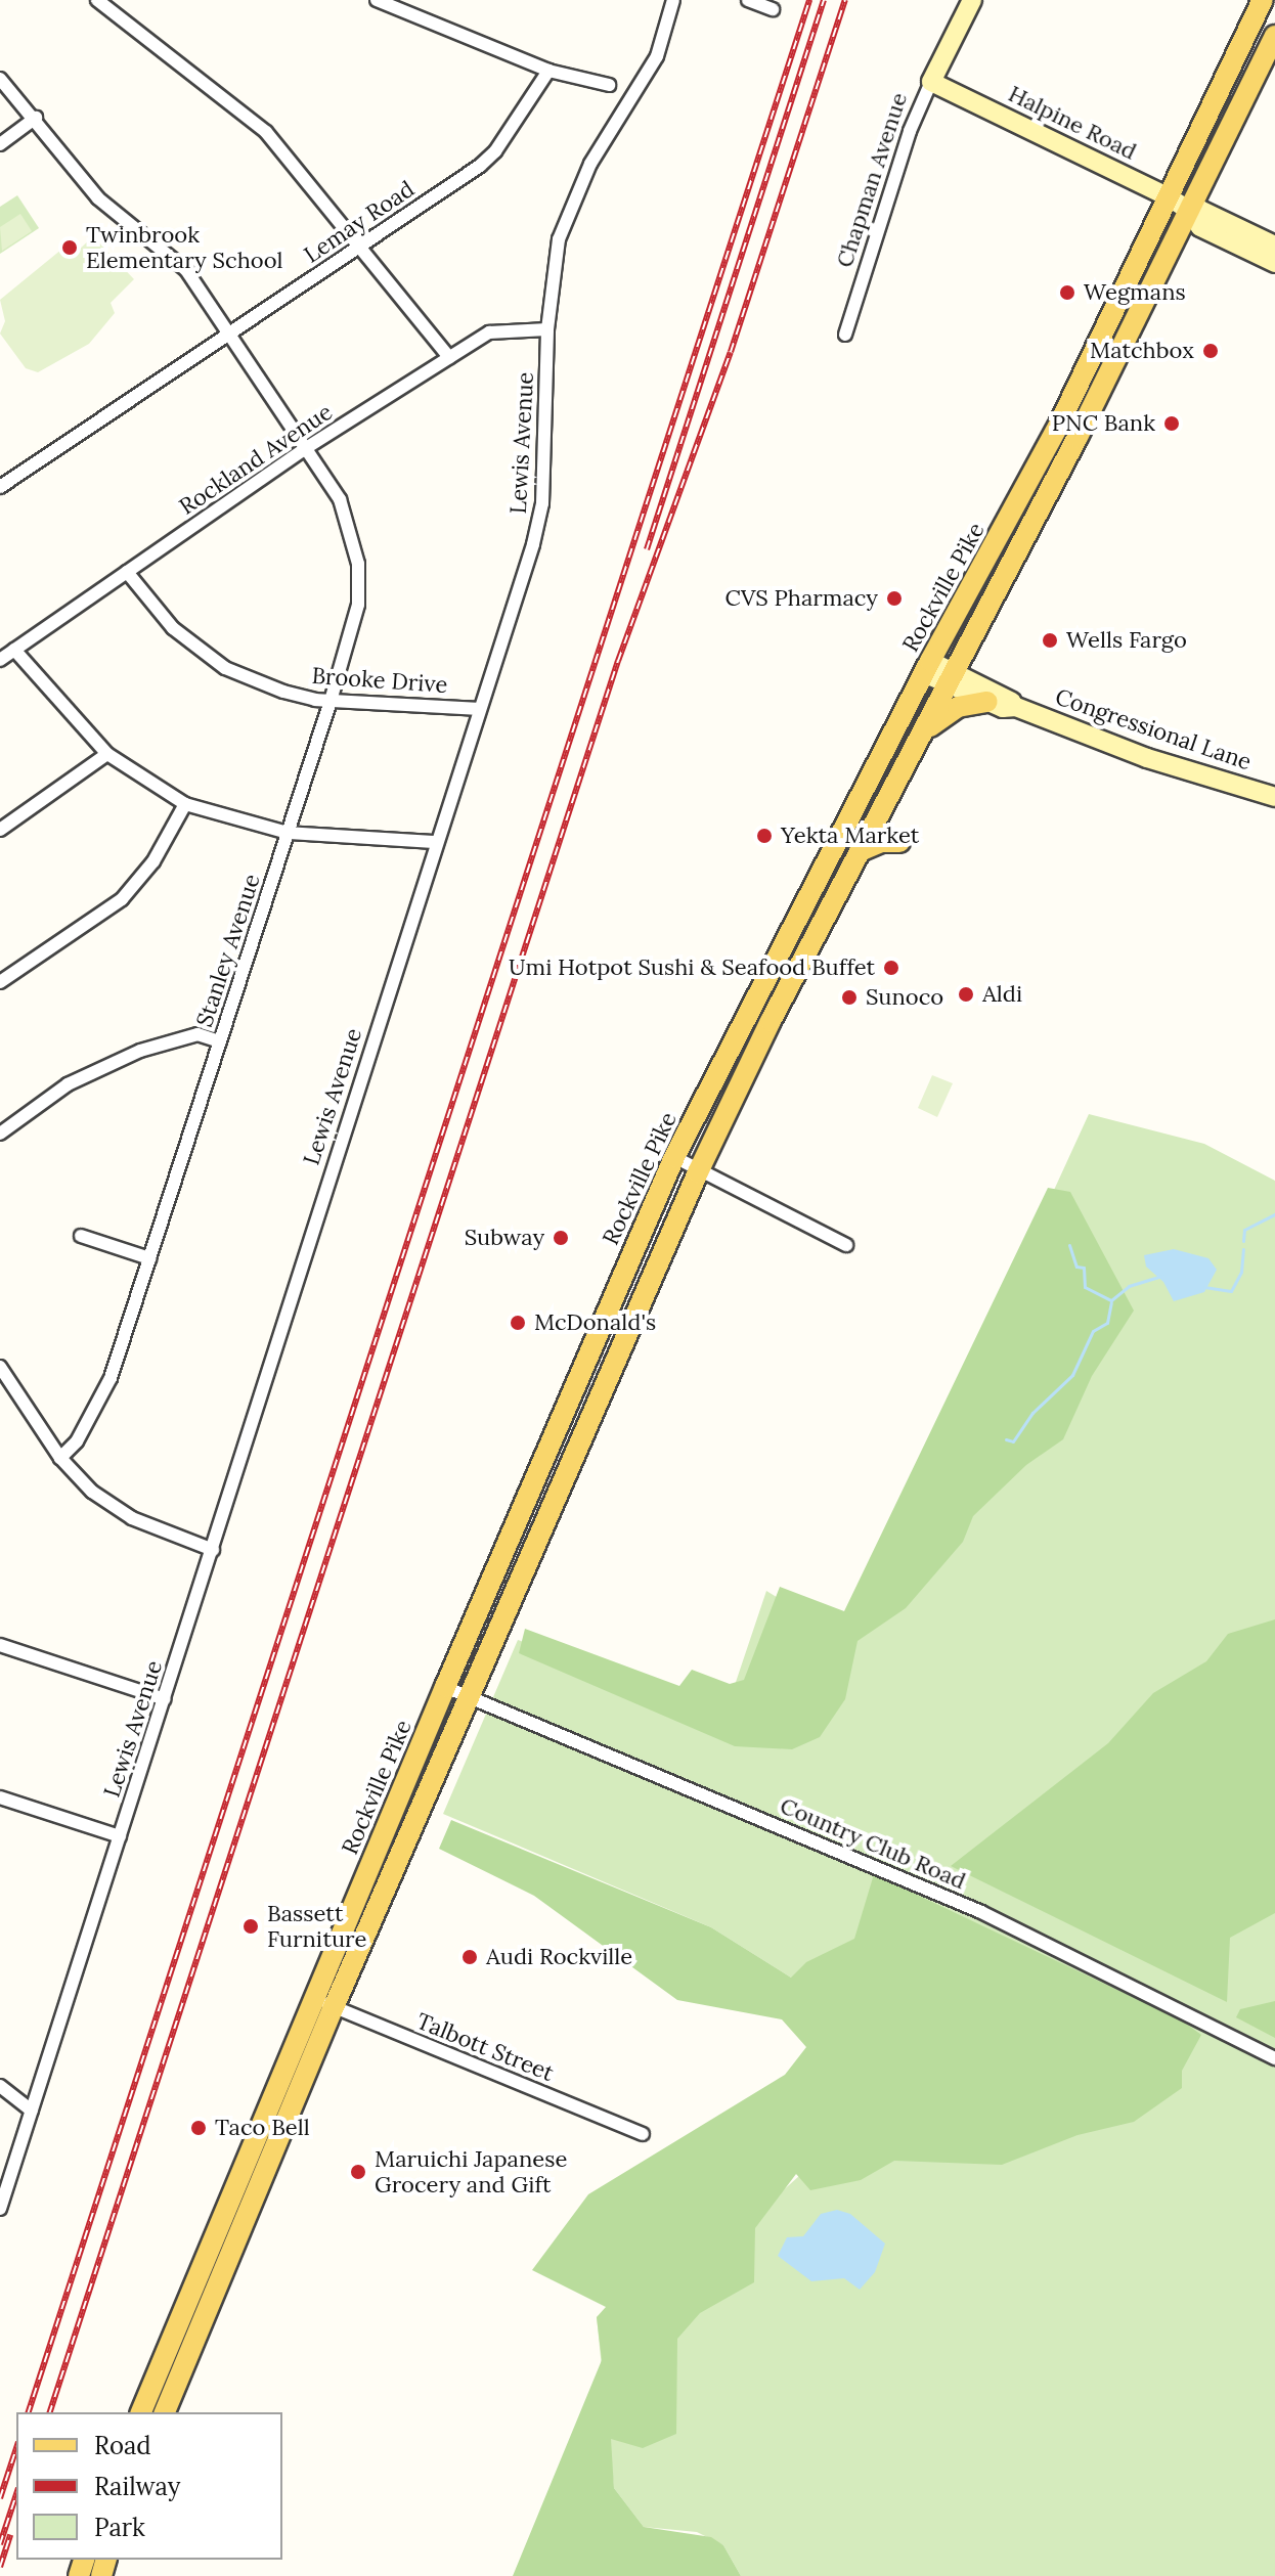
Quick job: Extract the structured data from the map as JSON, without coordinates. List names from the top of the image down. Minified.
{"streets":{"main road":["Rockville Pike"],"street":["Halpine Road","Chapman Avenue","Lemay Road","Lewis Avenue","Rockland Avenue","Brooke Drive","Congressional Lane","Stanley Avenue","Country Club Road","Talbott Street"]},"crossings":[["Halpine Road","Chapman Avenue"],["Halpine Road","Rockville Pike"],["Lemay Road","Stanley Avenue"],["Lewis Avenue","Rockland Avenue"],["Lewis Avenue","Brooke Drive"],["Rockland Avenue","Brooke Drive"],["Rockland Avenue","Stanley Avenue"],["Rockville Pike","Congressional Lane"],["Rockville Pike","Country Club Road"],["Rockville Pike","Talbott Street"],["Brooke Drive","Stanley Avenue"]],"places":["Twinbrook Elementary School","Wegmans","Matchbox","PNC Bank","CVS Pharmacy","Wells Fargo","Yekta Market","Umi Hotpot Sushi & Seafood Buffet","Aldi","Sunoco","Subway","McDonald's","Bassett Furniture","Audi Rockville","Taco Bell","Maruichi Japanese Grocery and Gift"],"legend":["Road","Railway","Park"]}
